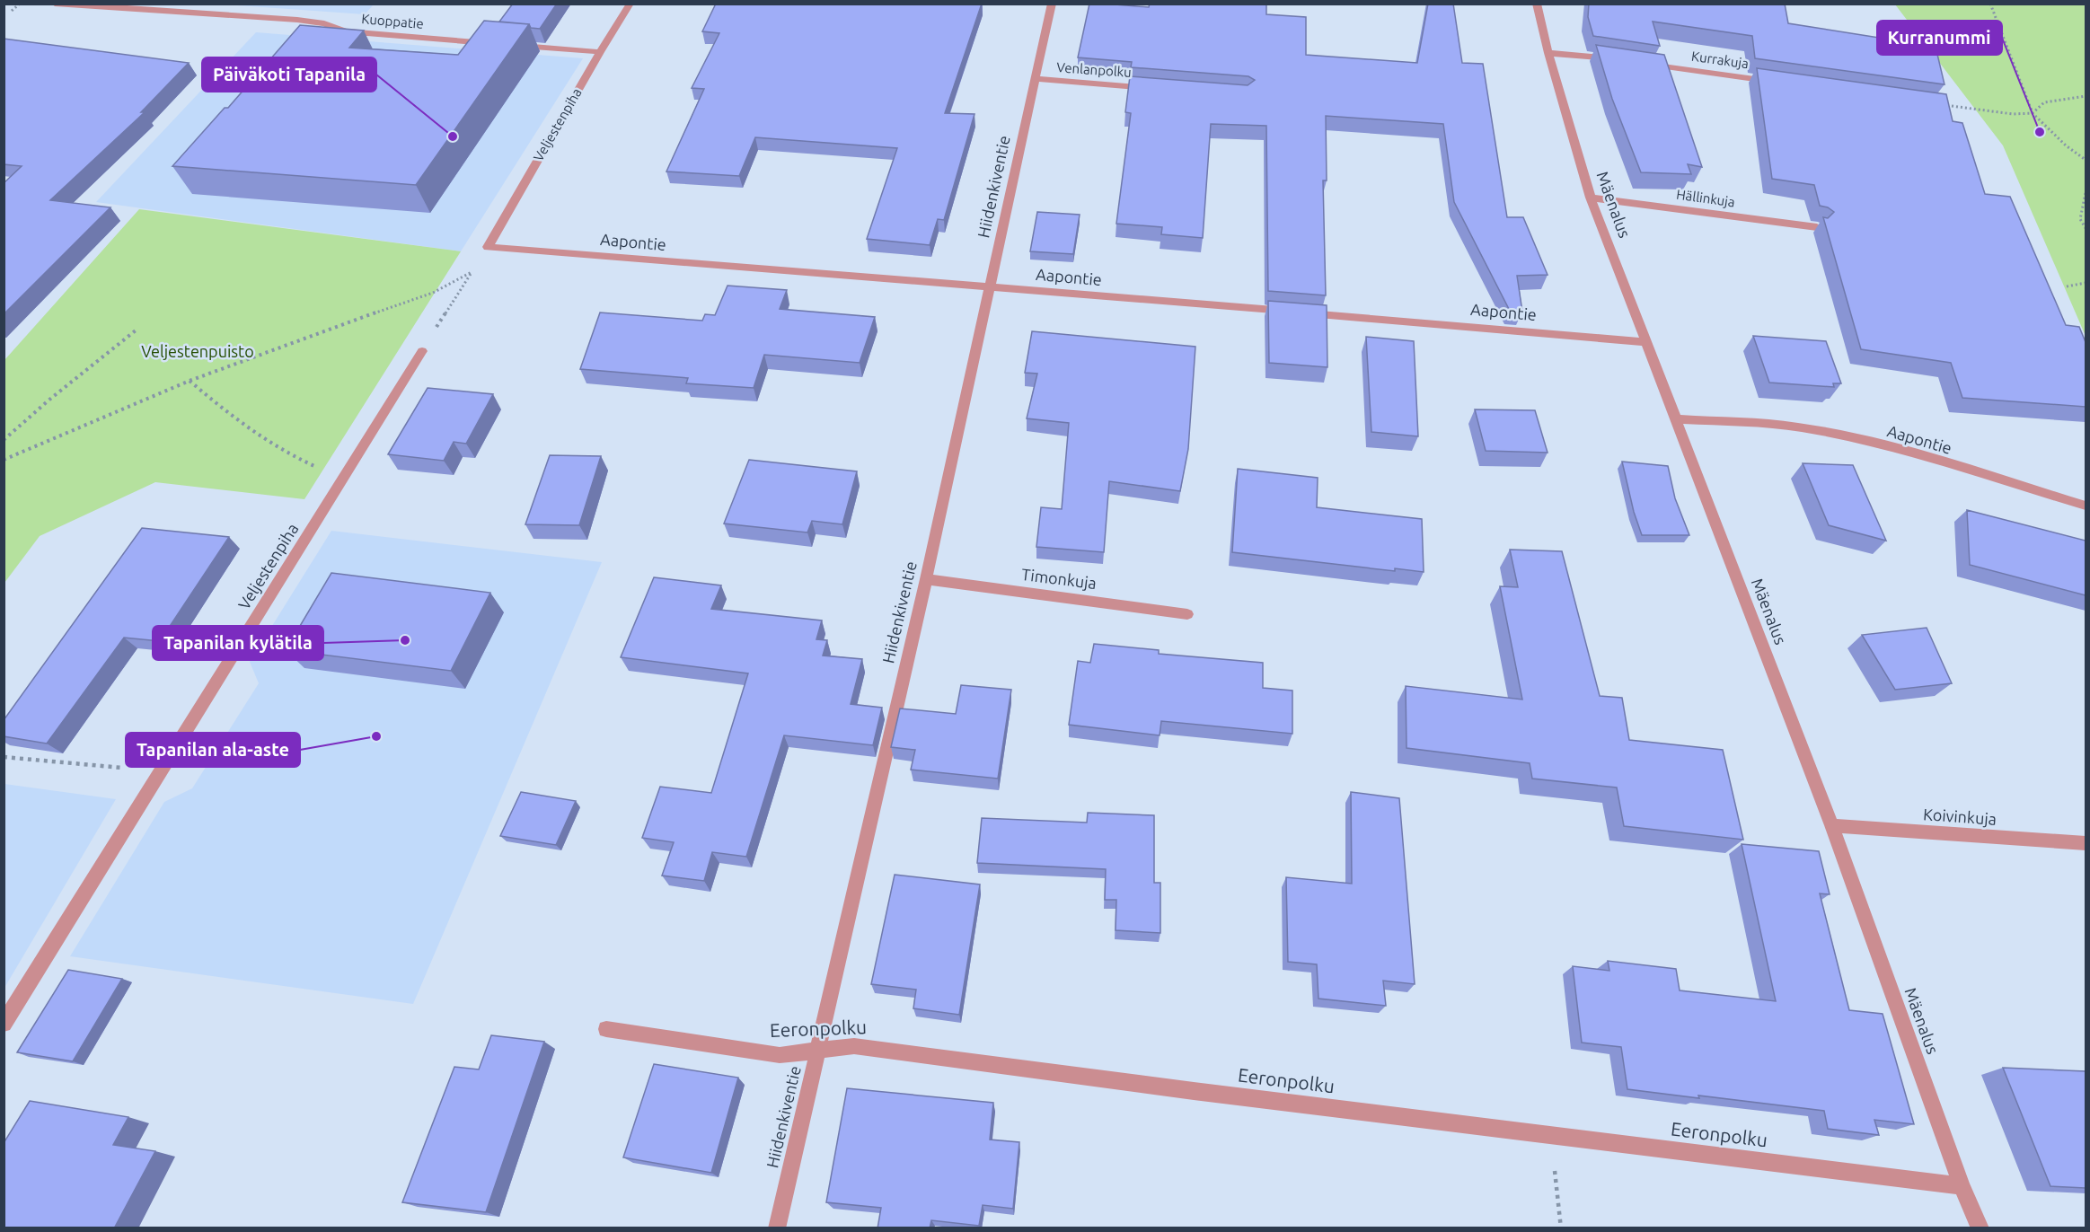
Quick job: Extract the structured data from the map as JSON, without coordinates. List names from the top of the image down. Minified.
{"streets":{"street":["Kuoppatie","Kurrakuja","Venlanpolku","Veljestenpiha","Hiidenkiventie","Hällinkuja","Mäenalus","Aapontie","Timonkuja","Koivinkuja","Eeronpolku"]},"crossings":[["Venlanpolku","Hiidenkiventie"],["Veljestenpiha","Aapontie"],["Hiidenkiventie","Aapontie"],["Hiidenkiventie","Timonkuja"],["Hiidenkiventie","Eeronpolku"],["Hällinkuja","Mäenalus"],["Mäenalus","Aapontie"],["Mäenalus","Koivinkuja"],["Mäenalus","Eeronpolku"]],"parks":["Veljestenpuisto"],"places":["Kurranummi","Päiväkoti Tapanila","Tapanilan kylätila","Tapanilan ala-aste"]}
